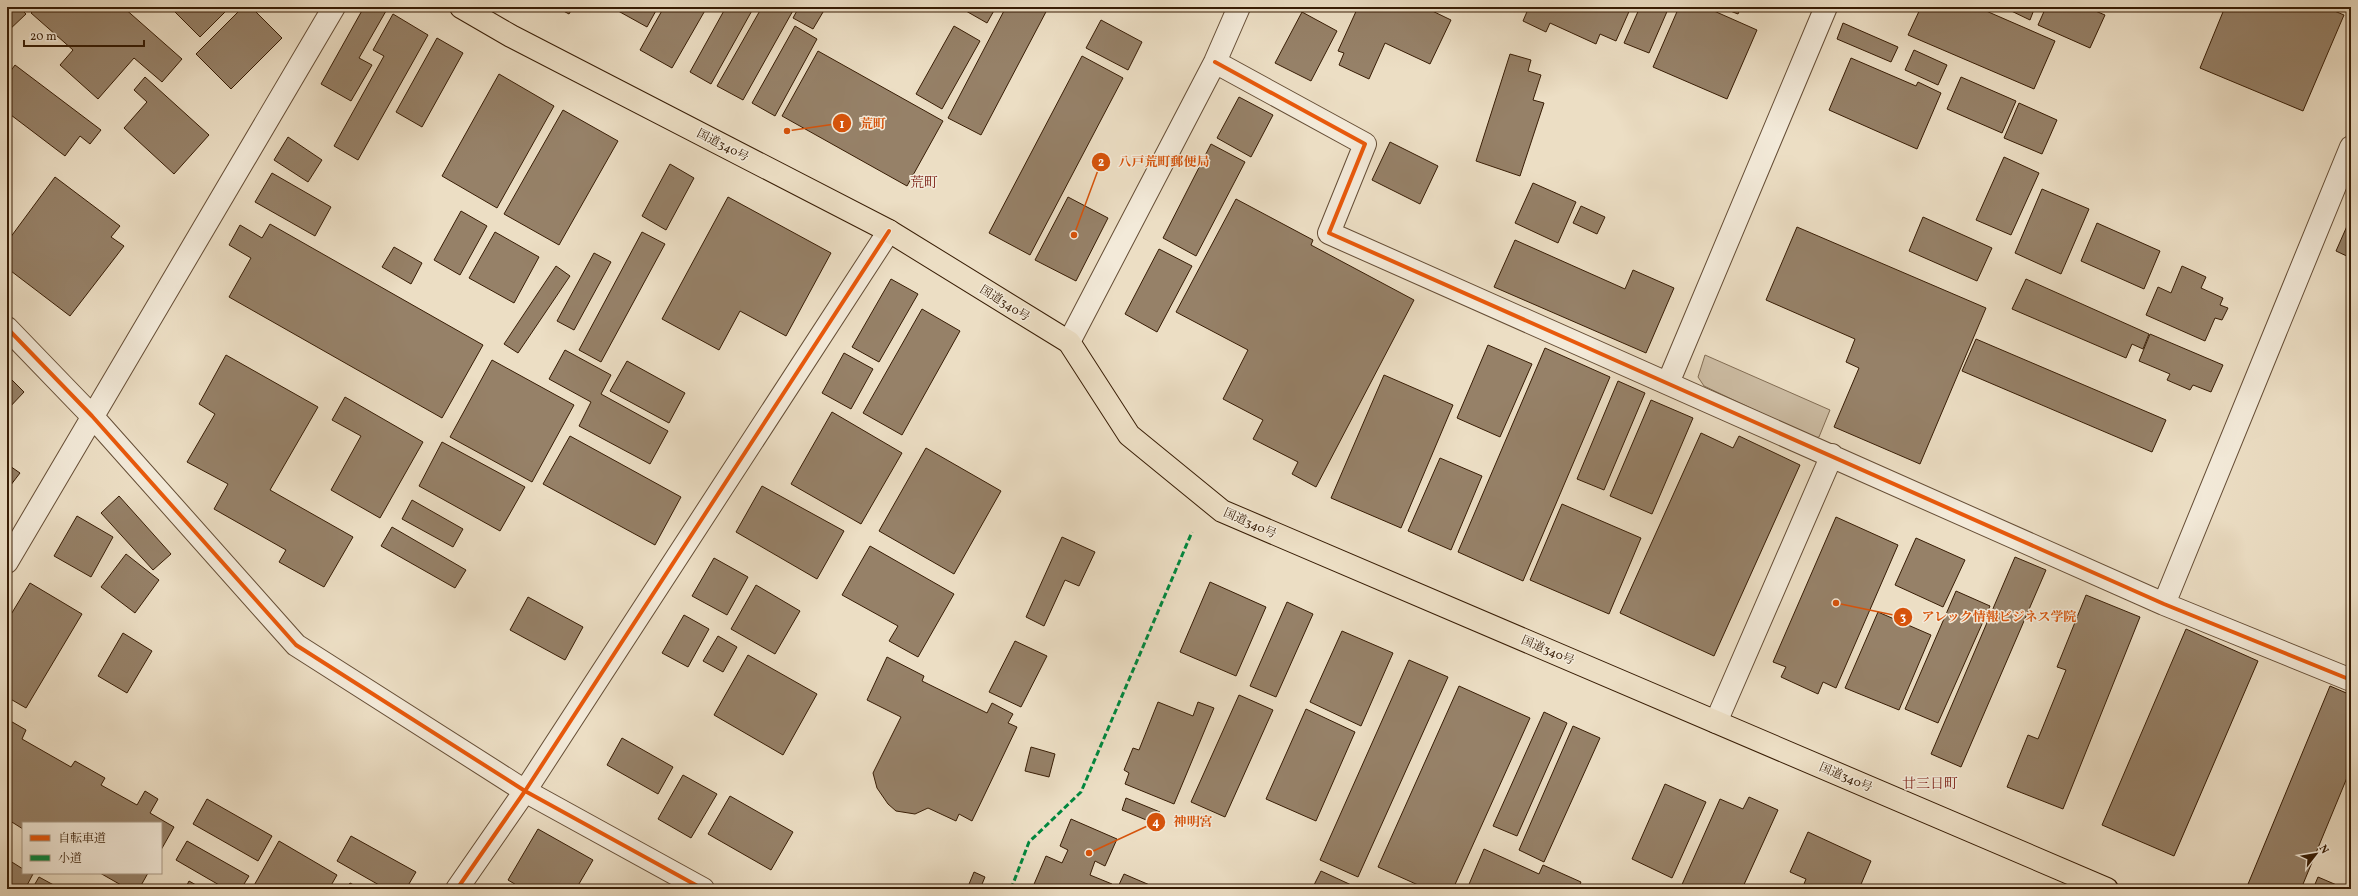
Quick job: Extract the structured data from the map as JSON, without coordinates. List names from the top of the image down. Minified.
{"streets":{"highway":["国道340号"]},"districts":["荒町","廿三日町"],"places":["荒町","八戸荒町郵便局","アレック情報ビジネス学院","神明宮"],"legend":["自転車道","小道"],"scale_bar":"20 m","north":"top right"}
